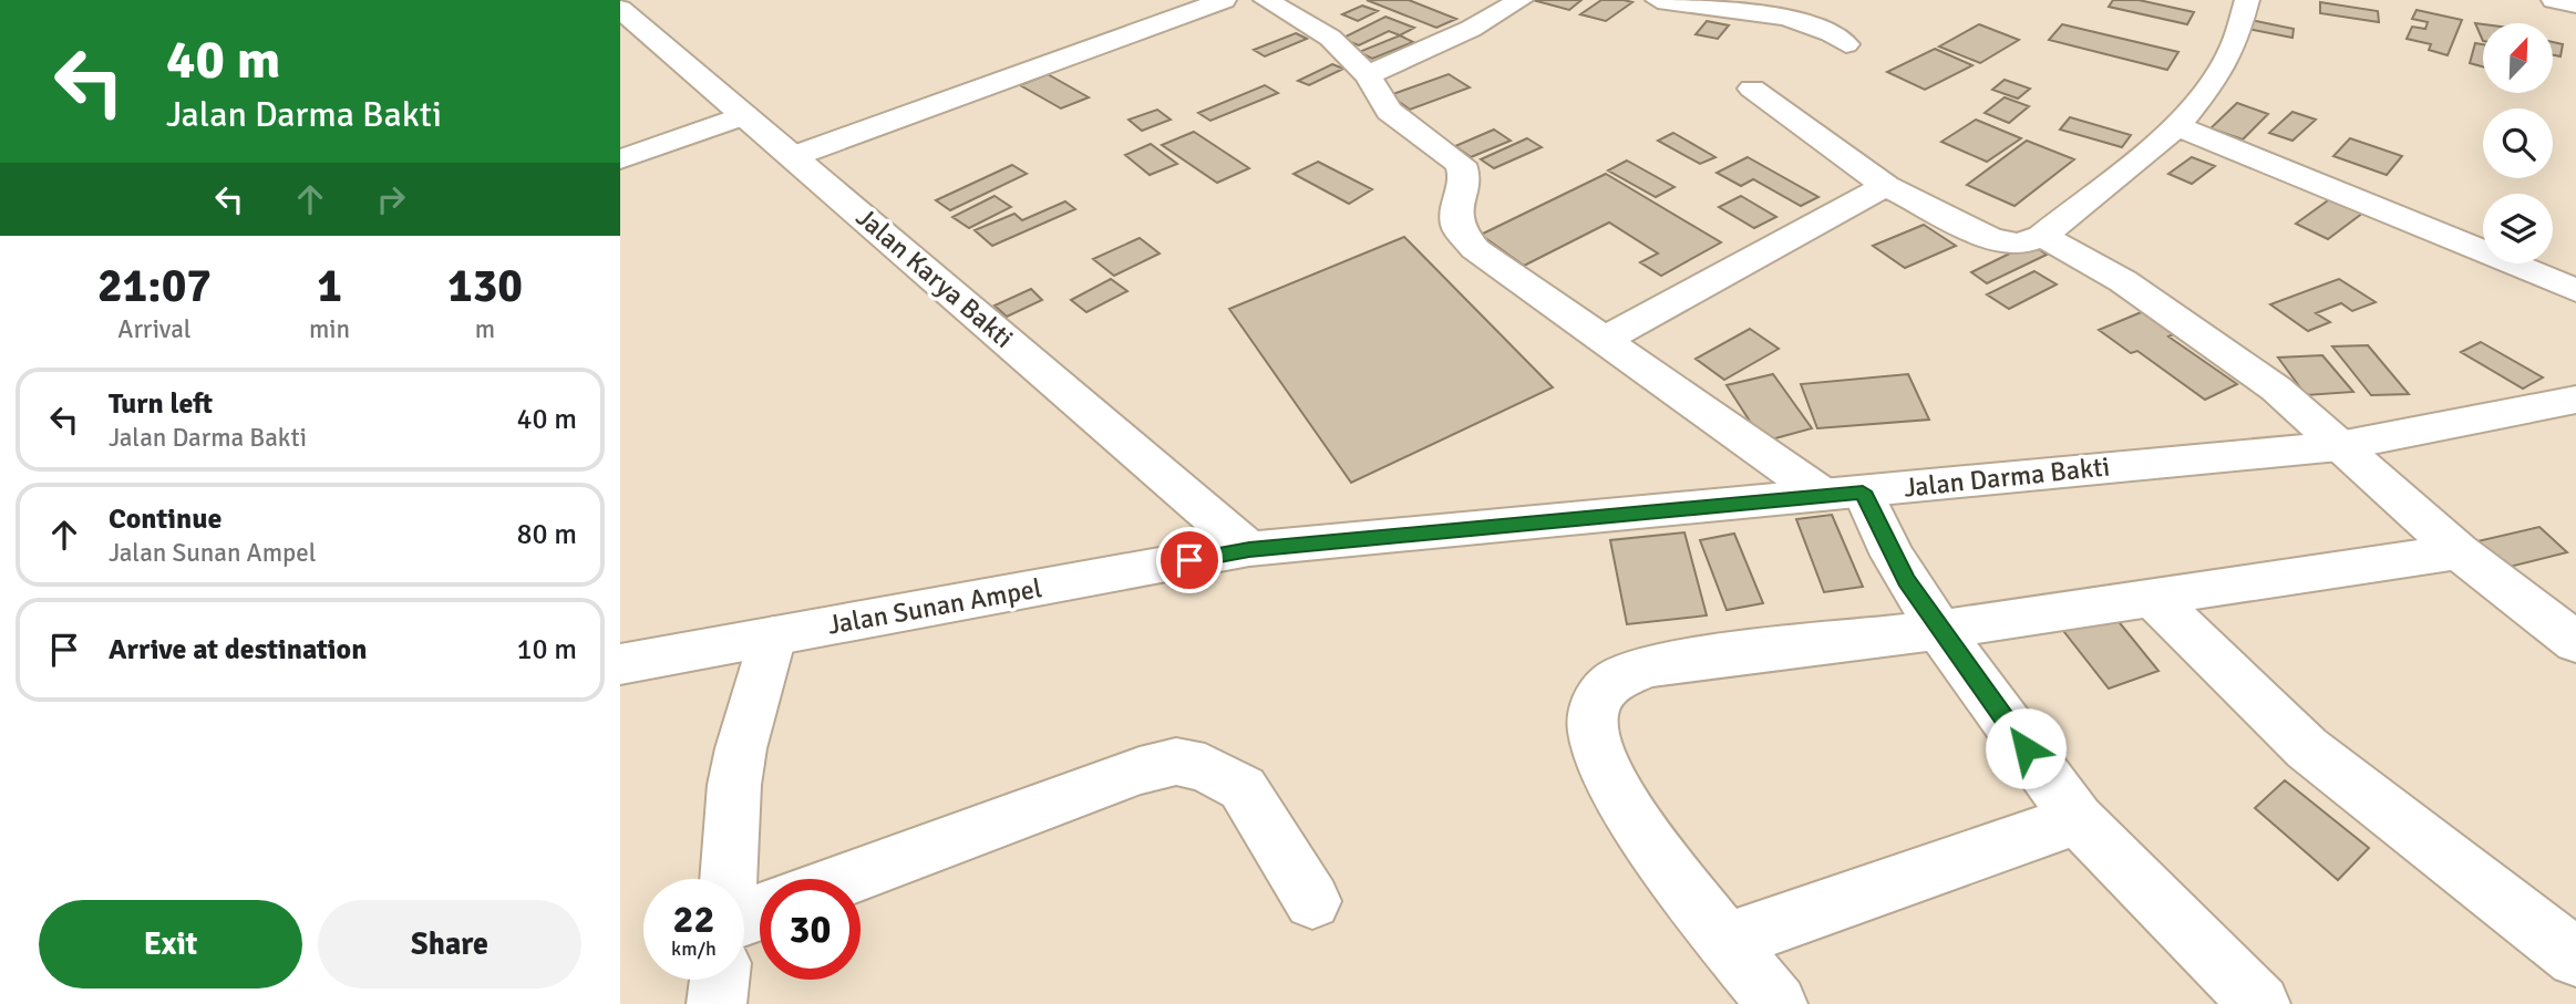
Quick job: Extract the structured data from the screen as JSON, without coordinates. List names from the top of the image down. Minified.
{"streets":{"street":["Jalan Karya Bakti","Jalan Darma Bakti","Jalan Sunan Ampel"]},"crossings":[["Jalan Karya Bakti","Jalan Darma Bakti"],["Jalan Karya Bakti","Jalan Sunan Ampel"],["Jalan Darma Bakti","Jalan Sunan Ampel"]],"north":"top right","page":{"turn":["40 m","Jalan Darma Bakti"],"eta":["21:07","Arrival","1","min","130","m"],"list":[{"name":"Turn left","note":"Jalan Darma Bakti","value":"40 m"},{"name":"Continue","note":"Jalan Sunan Ampel","value":"80 m"},{"name":"Arrive at destination","value":"10 m"}],"speed":"22 km/h","limit":"30","buttons":["Exit","Share"]}}
